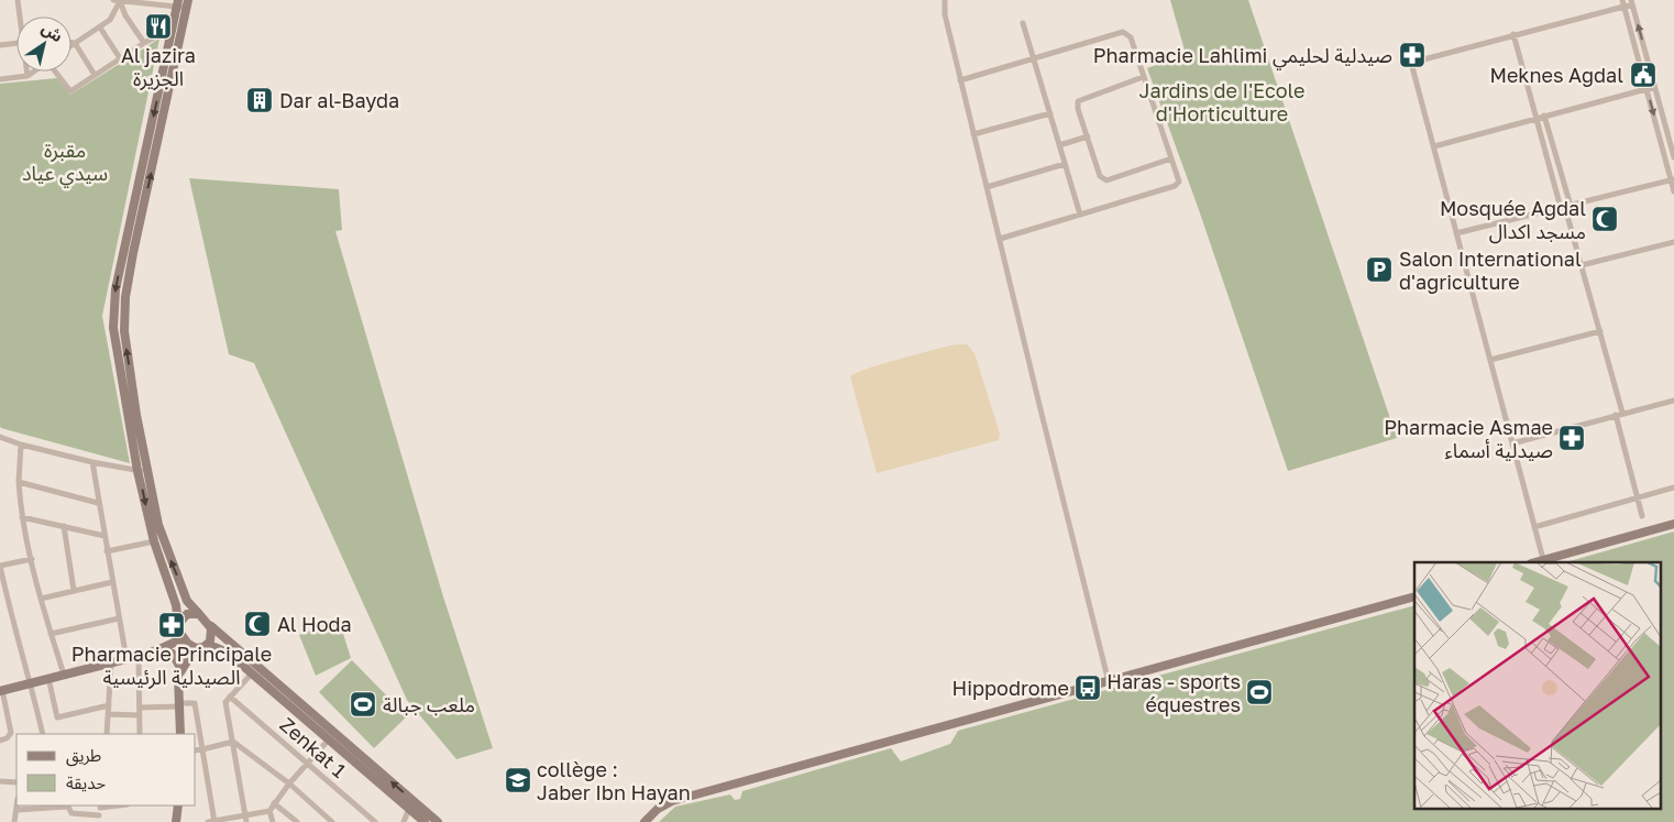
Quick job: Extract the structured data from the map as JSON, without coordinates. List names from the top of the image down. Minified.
{"streets":{"street":["Zenkat 1"]},"parks":["Jardins de I'Ecole d'Horticulture","مقبرة سيدي عياد"],"places":{"restaurant":["Al jazira الجزيرة"],"pharmacy":["Pharmacie Lahlimi صيدلية لحليمي","Pharmacie Asmae صيدلية أسماء","Pharmacie Principale الصيدلية الرئيسية"],"public building":["Meknes Agdal"],"building":["Dar al-Bayda"],"mosque":["Mosquée Agdal مسجد اكدال","Al Hoda"],"parking":["Salon International d'agriculture"],"bus stop":["Hippodrome"],"sports":["Haras - sports équestres","ملعب جبالة"],"school or university":["collège : Jaber Ibn Hayan"]},"legend":["طريق","حديقة"],"north":"top right"}
